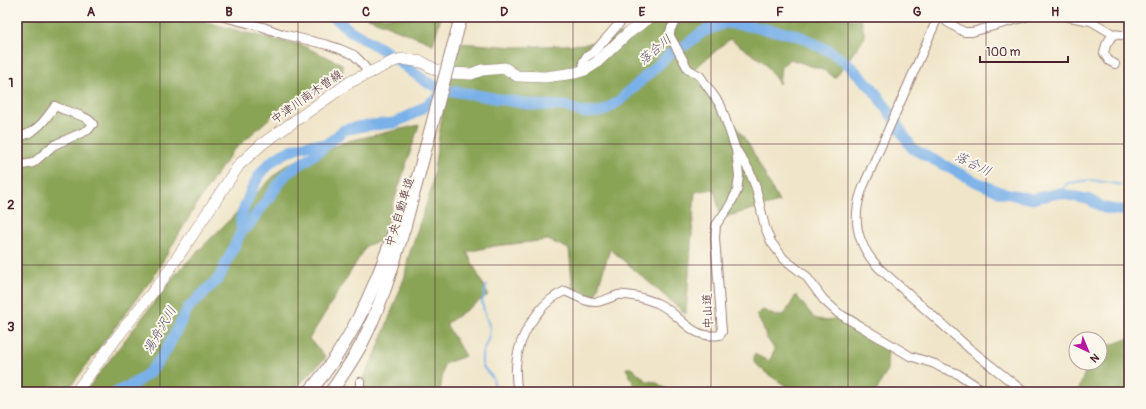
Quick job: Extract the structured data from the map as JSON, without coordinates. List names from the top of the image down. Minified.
{"streets":{"highway":["中央自動車道"],"main road":["中津川南木曽線"],"street":["中山道"]},"water":["落合川","湯舟沢川"],"scale_bar":"100 m","north":"bottom right","grid":{"columns":["A","B","C","D","E","F","G","H"],"rows":["1","2","3"]}}
